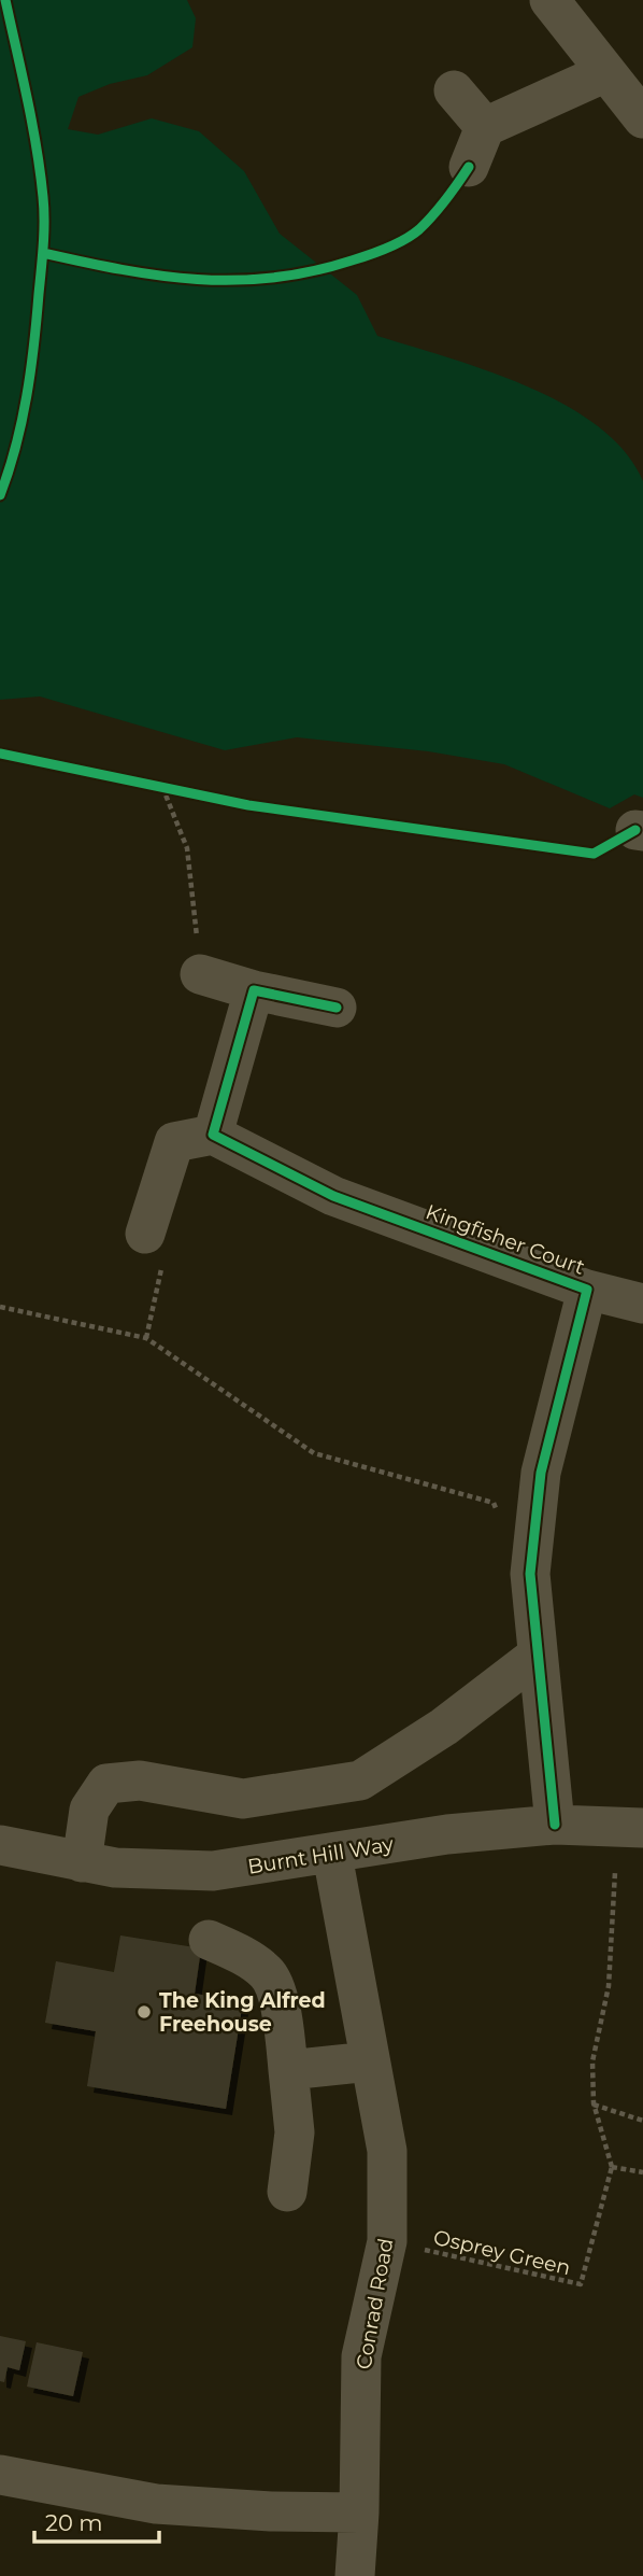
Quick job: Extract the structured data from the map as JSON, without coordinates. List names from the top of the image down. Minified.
{"streets":{"street":["Kingfisher Court","Burnt Hill Way","Conrad Road"],"path":["Osprey Green"]},"crossings":[["Kingfisher Court","Burnt Hill Way"],["Burnt Hill Way","Conrad Road"],["Osprey Green","Conrad Road"]],"places":["The King Alfred Freehouse"],"scale_bar":"20 m"}
